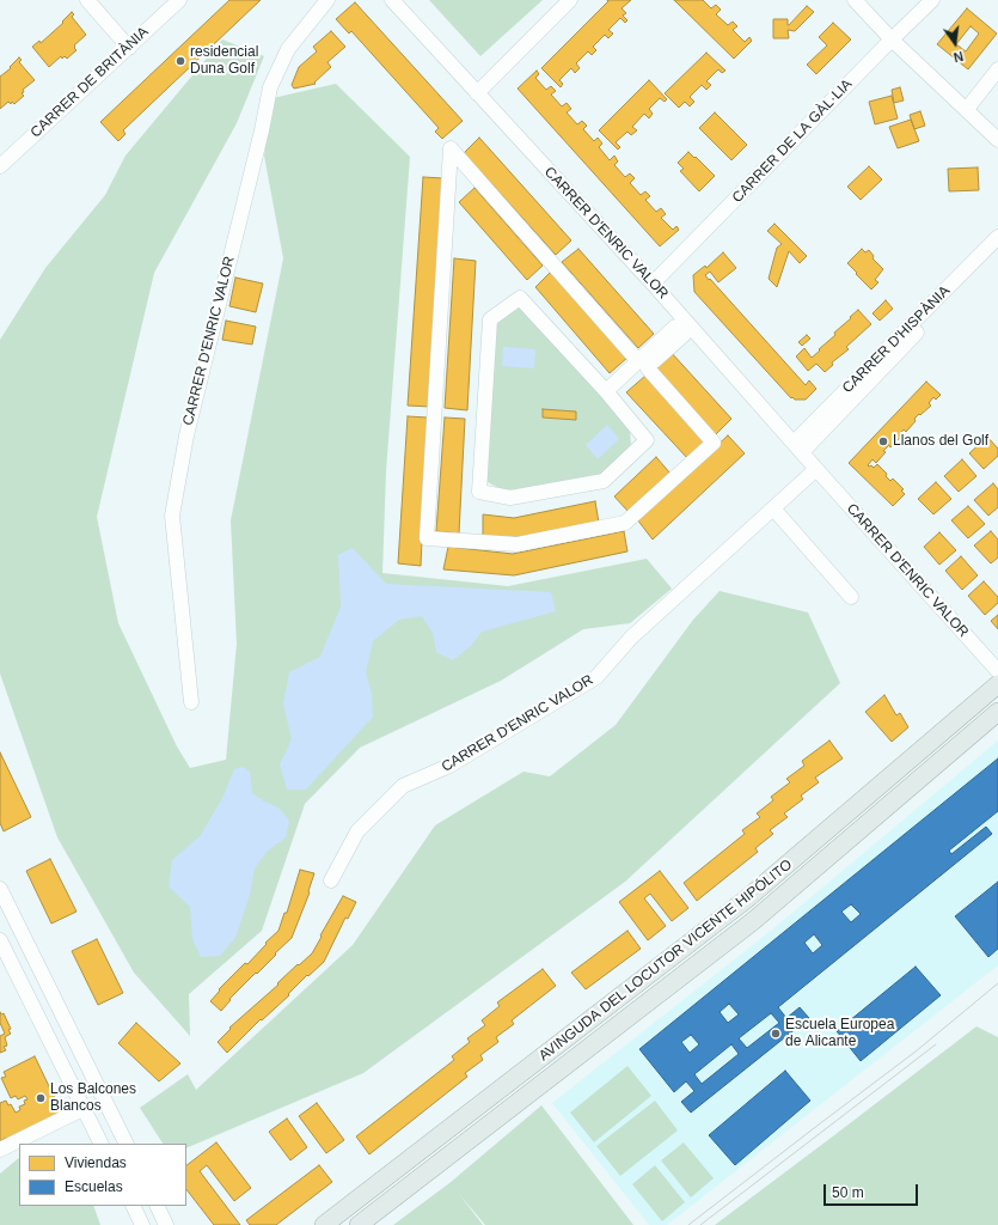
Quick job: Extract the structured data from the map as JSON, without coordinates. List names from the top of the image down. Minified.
{"streets":{"main road":["AVINGUDA DEL LOCUTOR VICENTE HIPÓLITO"],"street":["CARRER DE BRITÀNIA","CARRER DE LA GÀL·LIA","CARRER D'ENRIC VALOR","CARRER D'HISPÀNIA"]},"crossings":[["CARRER DE LA GÀL·LIA","CARRER D'ENRIC VALOR"],["CARRER D'ENRIC VALOR","CARRER D'HISPÀNIA"]],"places":["residencial Duna Golf","Llanos del Golf","Escuela Europea de Alicante","Los Balcones Blancos"],"legend":["Viviendas","Escuelas"],"scale_bar":"50 m","north":"bottom"}
